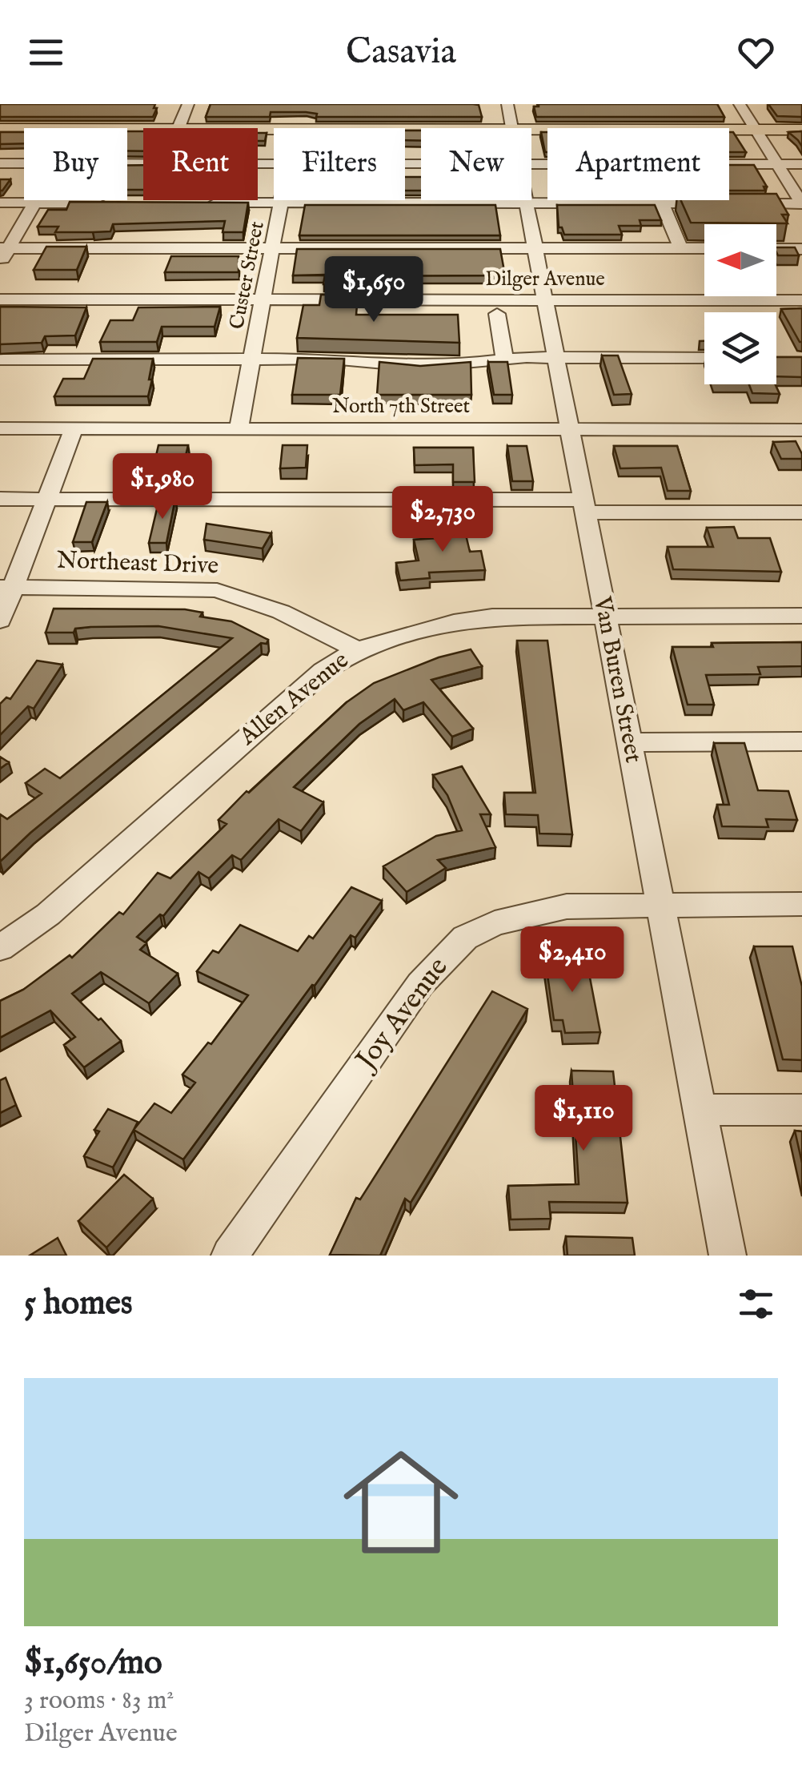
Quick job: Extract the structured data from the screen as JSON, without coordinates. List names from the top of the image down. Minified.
{"streets":{"street":["Custer Street","Dilger Avenue","North 7th Street","Northeast Drive","Van Buren Street","Allen Avenue","Joy Avenue"]},"crossings":[["Custer Street","Dilger Avenue"],["Custer Street","North 7th Street"],["Dilger Avenue","Van Buren Street"],["North 7th Street","Van Buren Street"],["Northeast Drive","Allen Avenue"],["Van Buren Street","Allen Avenue"],["Van Buren Street","Joy Avenue"]],"north":"left","page":{"header":"Casavia","chip":["Buy","Rent","Filters","New","Apartment"],"price":["$1,650","$1,980","$2,730","$2,410","$1,110"],"heading":"5 homes","list":[{"name":"$1,650/mo","note":"3 rooms · 83 m² · Dilger Avenue"}]}}
